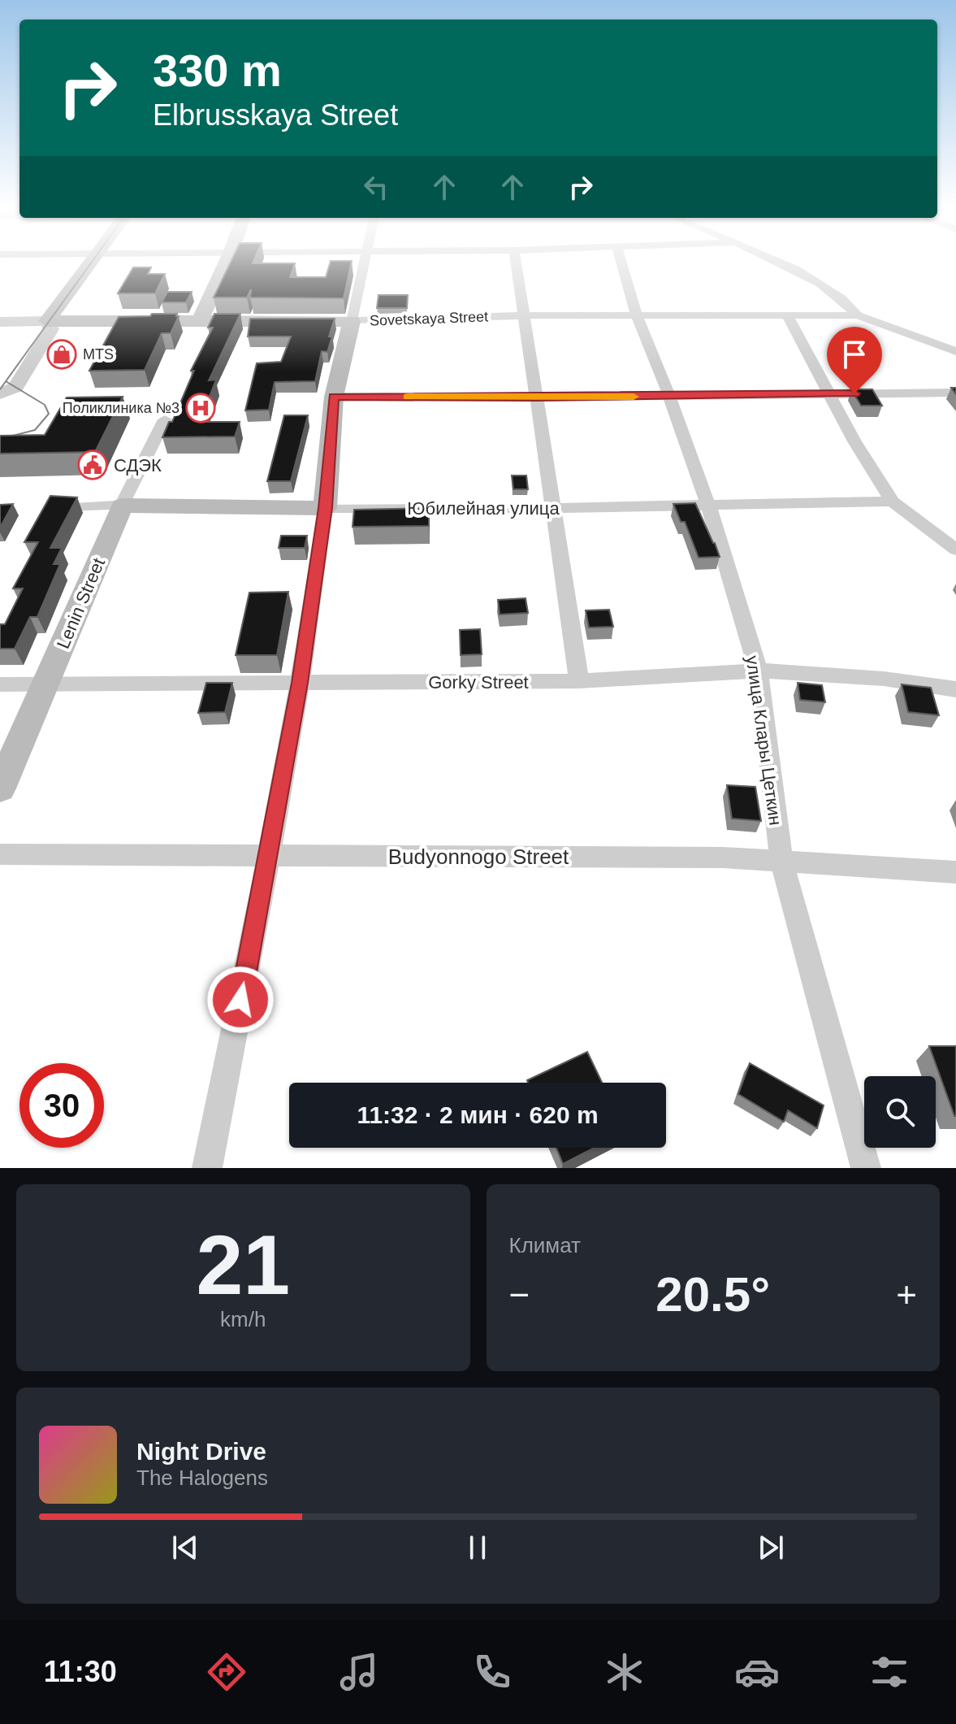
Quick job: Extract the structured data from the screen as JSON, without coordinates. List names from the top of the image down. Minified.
{"streets":{"main road":["Sovetskaya Street","Юбилейная улица","Lenin Street"],"street":["Gorky Street","улица Клары Цеткин","Budyonnogo Street"]},"crossings":[["Sovetskaya Street","улица Клары Цеткин"],["Юбилейная улица","Lenin Street"],["Юбилейная улица","улица Клары Цеткин"],["Lenin Street","Gorky Street"],["Gorky Street","улица Клары Цеткин"],["улица Клары Цеткин","Budyonnogo Street"]],"places":{"shop":["MTS"],"hospital":["Поликлиника №3"],"public building":["СДЭК"]},"page":{"turn":["330 m","Elbrusskaya Street"],"limit":"30","trip":"11:32 · 2 мин · 620 m","tile":[["21","km/h"],"Климат"],"heat":["−","20.5°","+"],"song":["Night Drive","The Halogens"],"tabs":"11:30"}}
